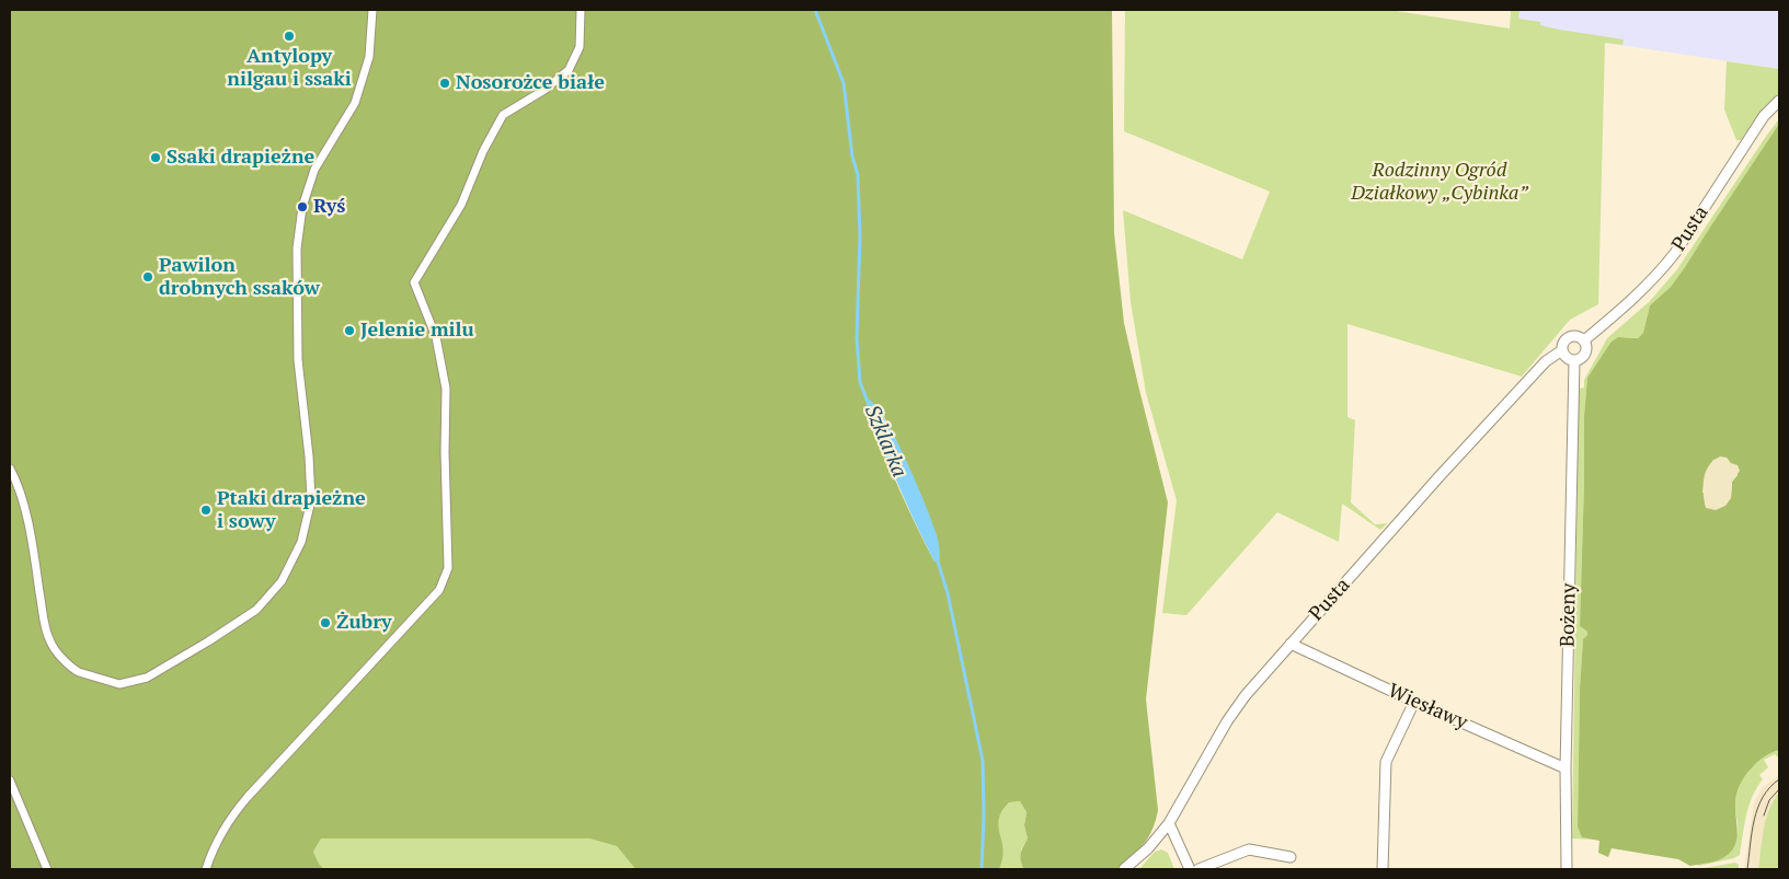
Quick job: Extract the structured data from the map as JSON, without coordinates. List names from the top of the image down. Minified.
{"streets":{"street":["Pusta","Bożeny","Wiesławy"]},"crossings":[["Pusta","Bożeny"],["Pusta","Wiesławy"],["Bożeny","Wiesławy"]],"water":["Szklarka"],"parks":["Rodzinny Ogród Działkowy „Cybinka”"],"places":["Antylopy nilgau i ssaki","Nosorożce białe","Ssaki drapieżne","Ryś","Pawilon drobnych ssaków","Jelenie milu","Ptaki drapieżne i sowy","Żubry"]}
